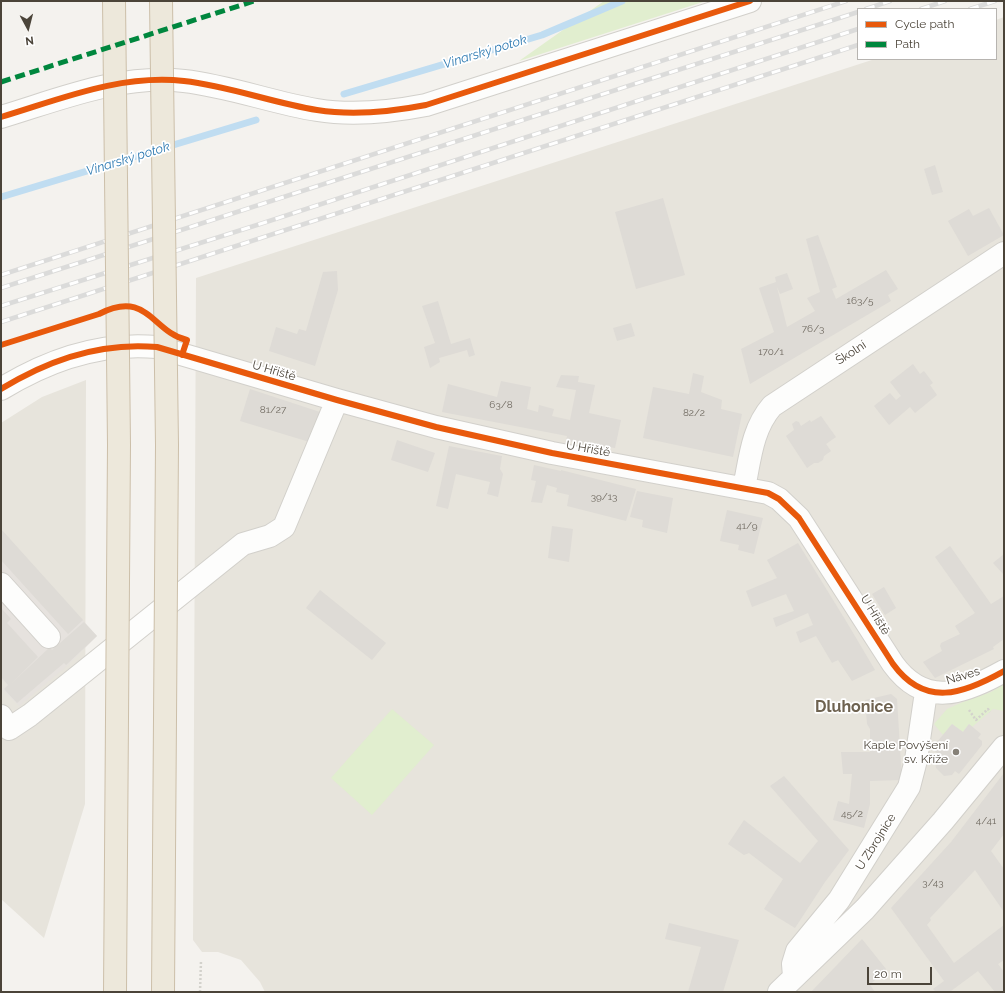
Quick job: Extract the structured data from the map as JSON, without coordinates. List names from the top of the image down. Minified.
{"streets":{"street":["Školní","U Hřiště","Náves","U Zbrojnice"]},"crossings":[["Školní","U Hřiště"],["U Hřiště","Náves"],["U Hřiště","U Zbrojnice"],["Náves","U Zbrojnice"]],"districts":["Dluhonice"],"water":["Vinarský potok"],"places":["Kaple Povýšení sv. Kříže"],"house_numbers":["163/5","76/3","170/1","63/8","81/27","82/2","39/13","41/9","45/2","4/41","3/43"],"legend":["Cycle path","Path"],"scale_bar":"20 m","north":"bottom"}
